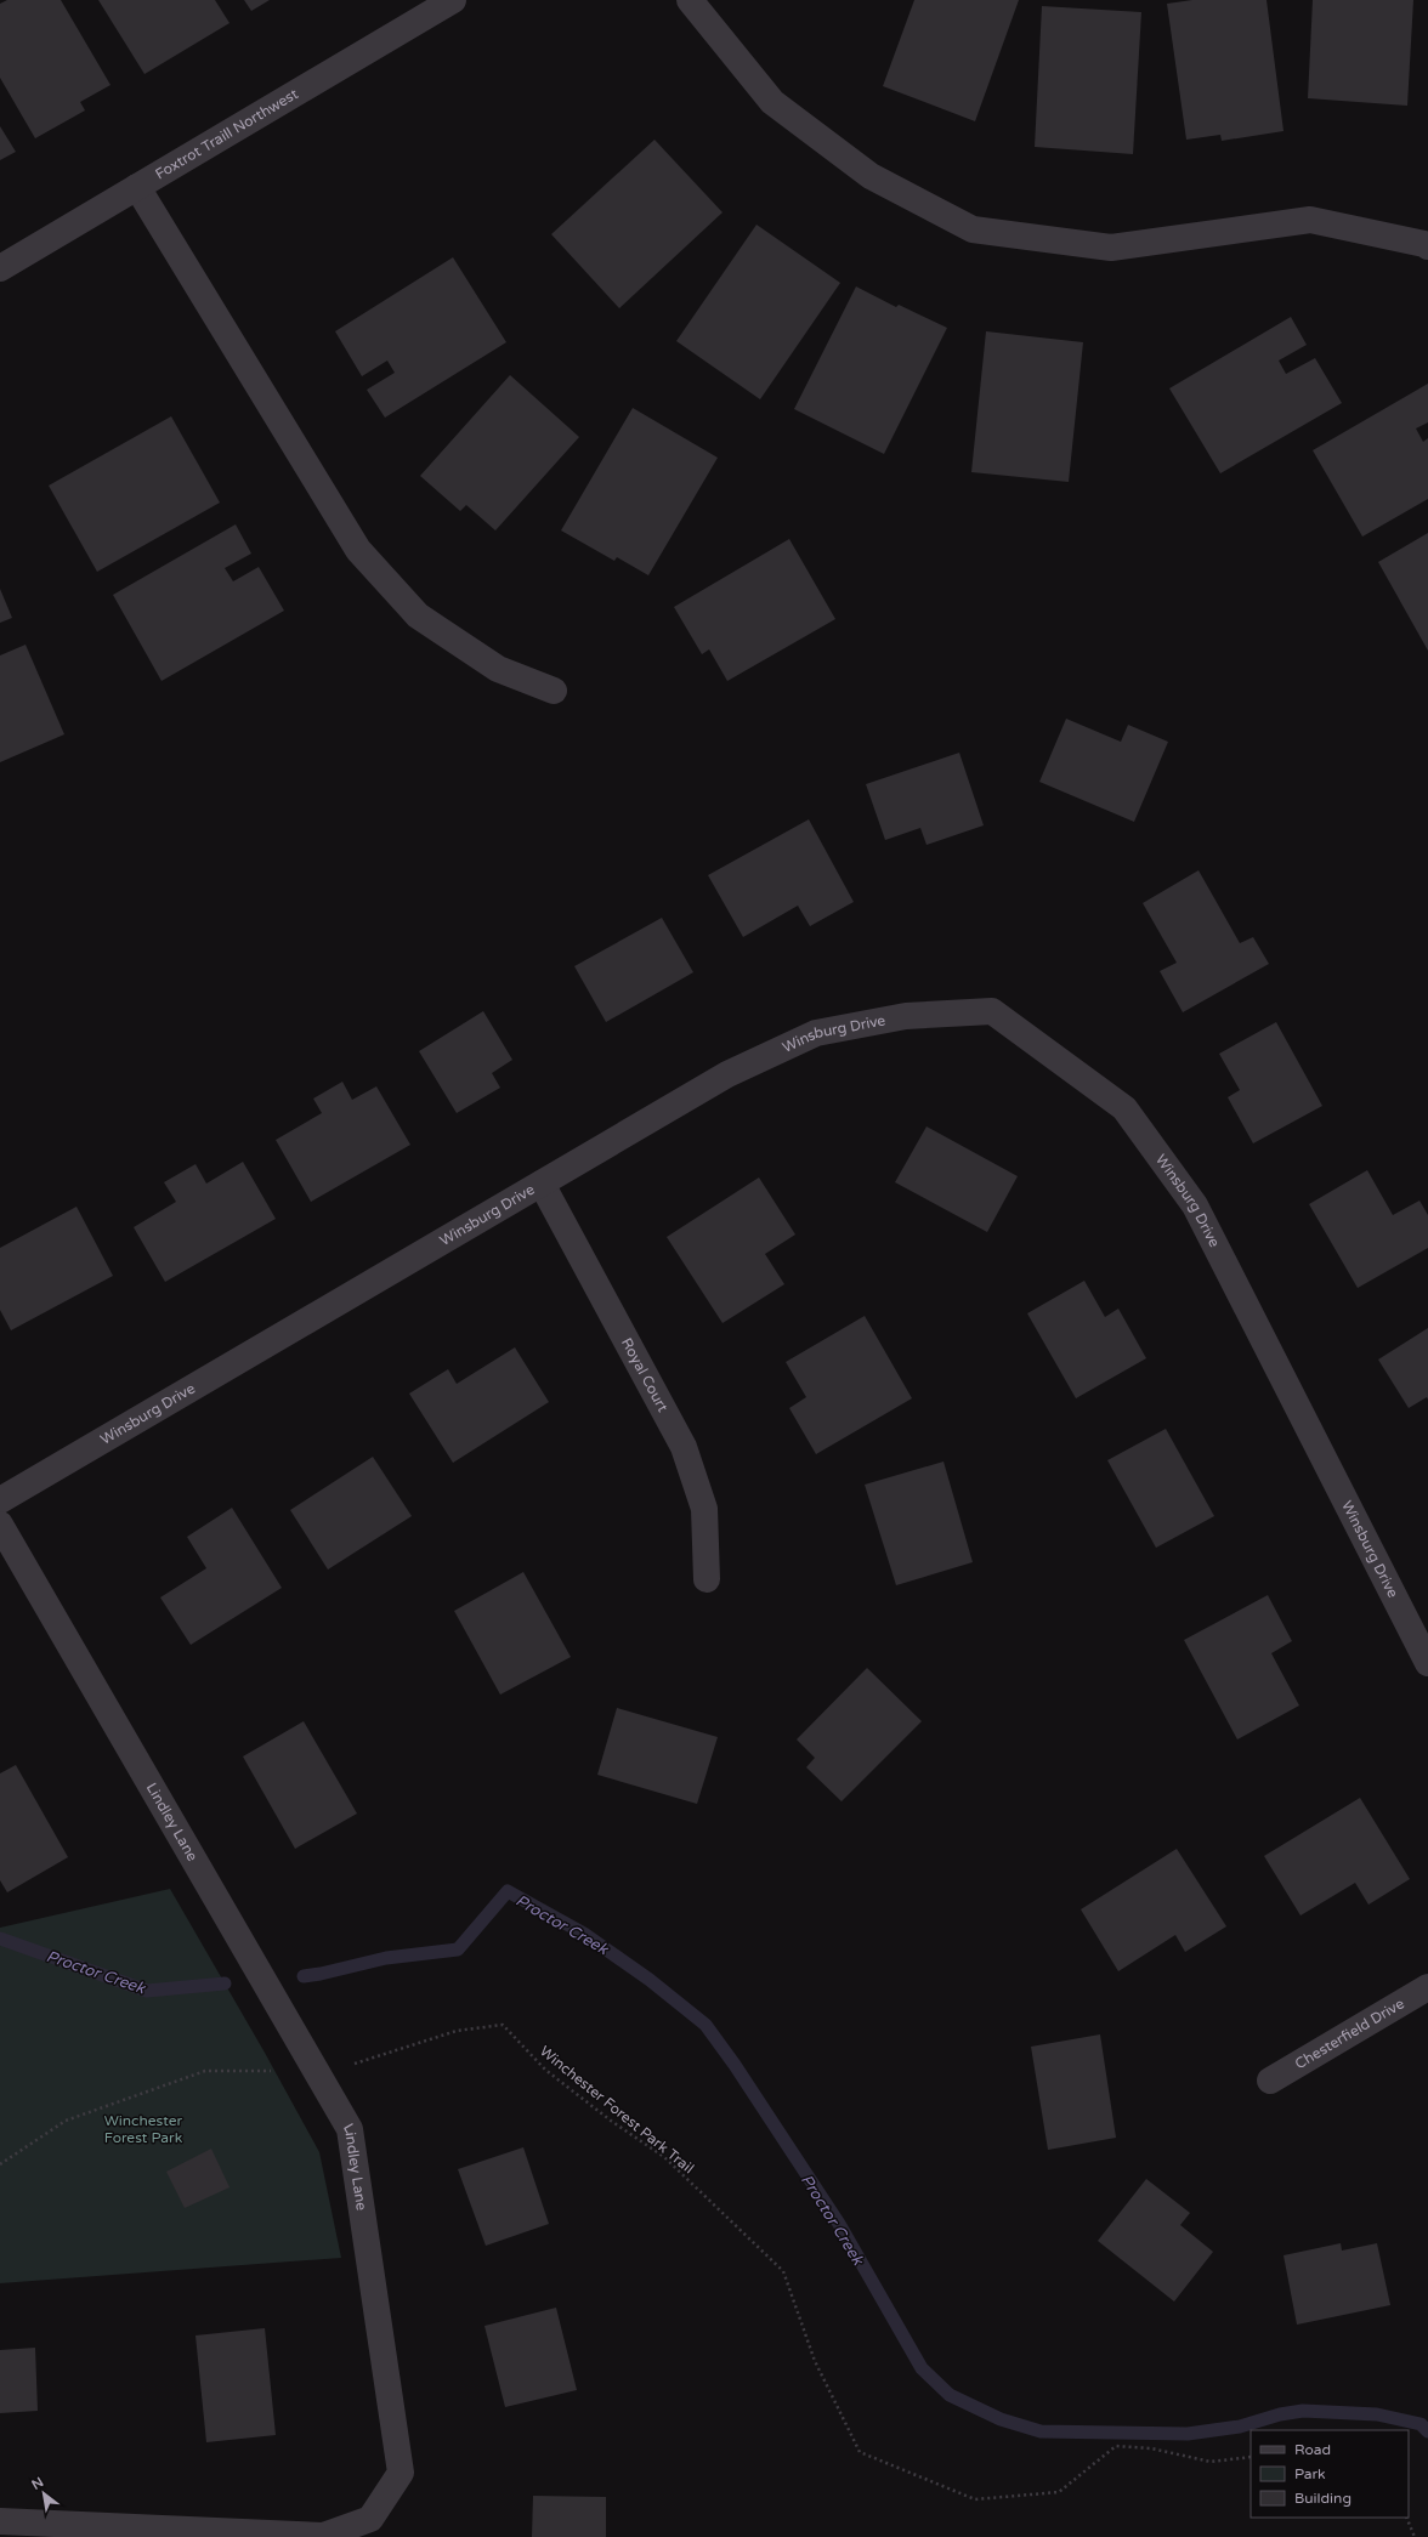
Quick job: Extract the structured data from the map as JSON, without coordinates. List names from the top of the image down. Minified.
{"streets":{"street":["Foxtrot Traill Northwest","Winsburg Drive","Royal Court","Lindley Lane","Chesterfield Drive"],"path":["Winchester Forest Park Trail"]},"crossings":[["Winsburg Drive","Royal Court"],["Lindley Lane","Winchester Forest Park Trail"]],"water":["Proctor Creek"],"parks":["Winchester Forest Park"],"legend":["Road","Park","Building"],"north":"top left"}
